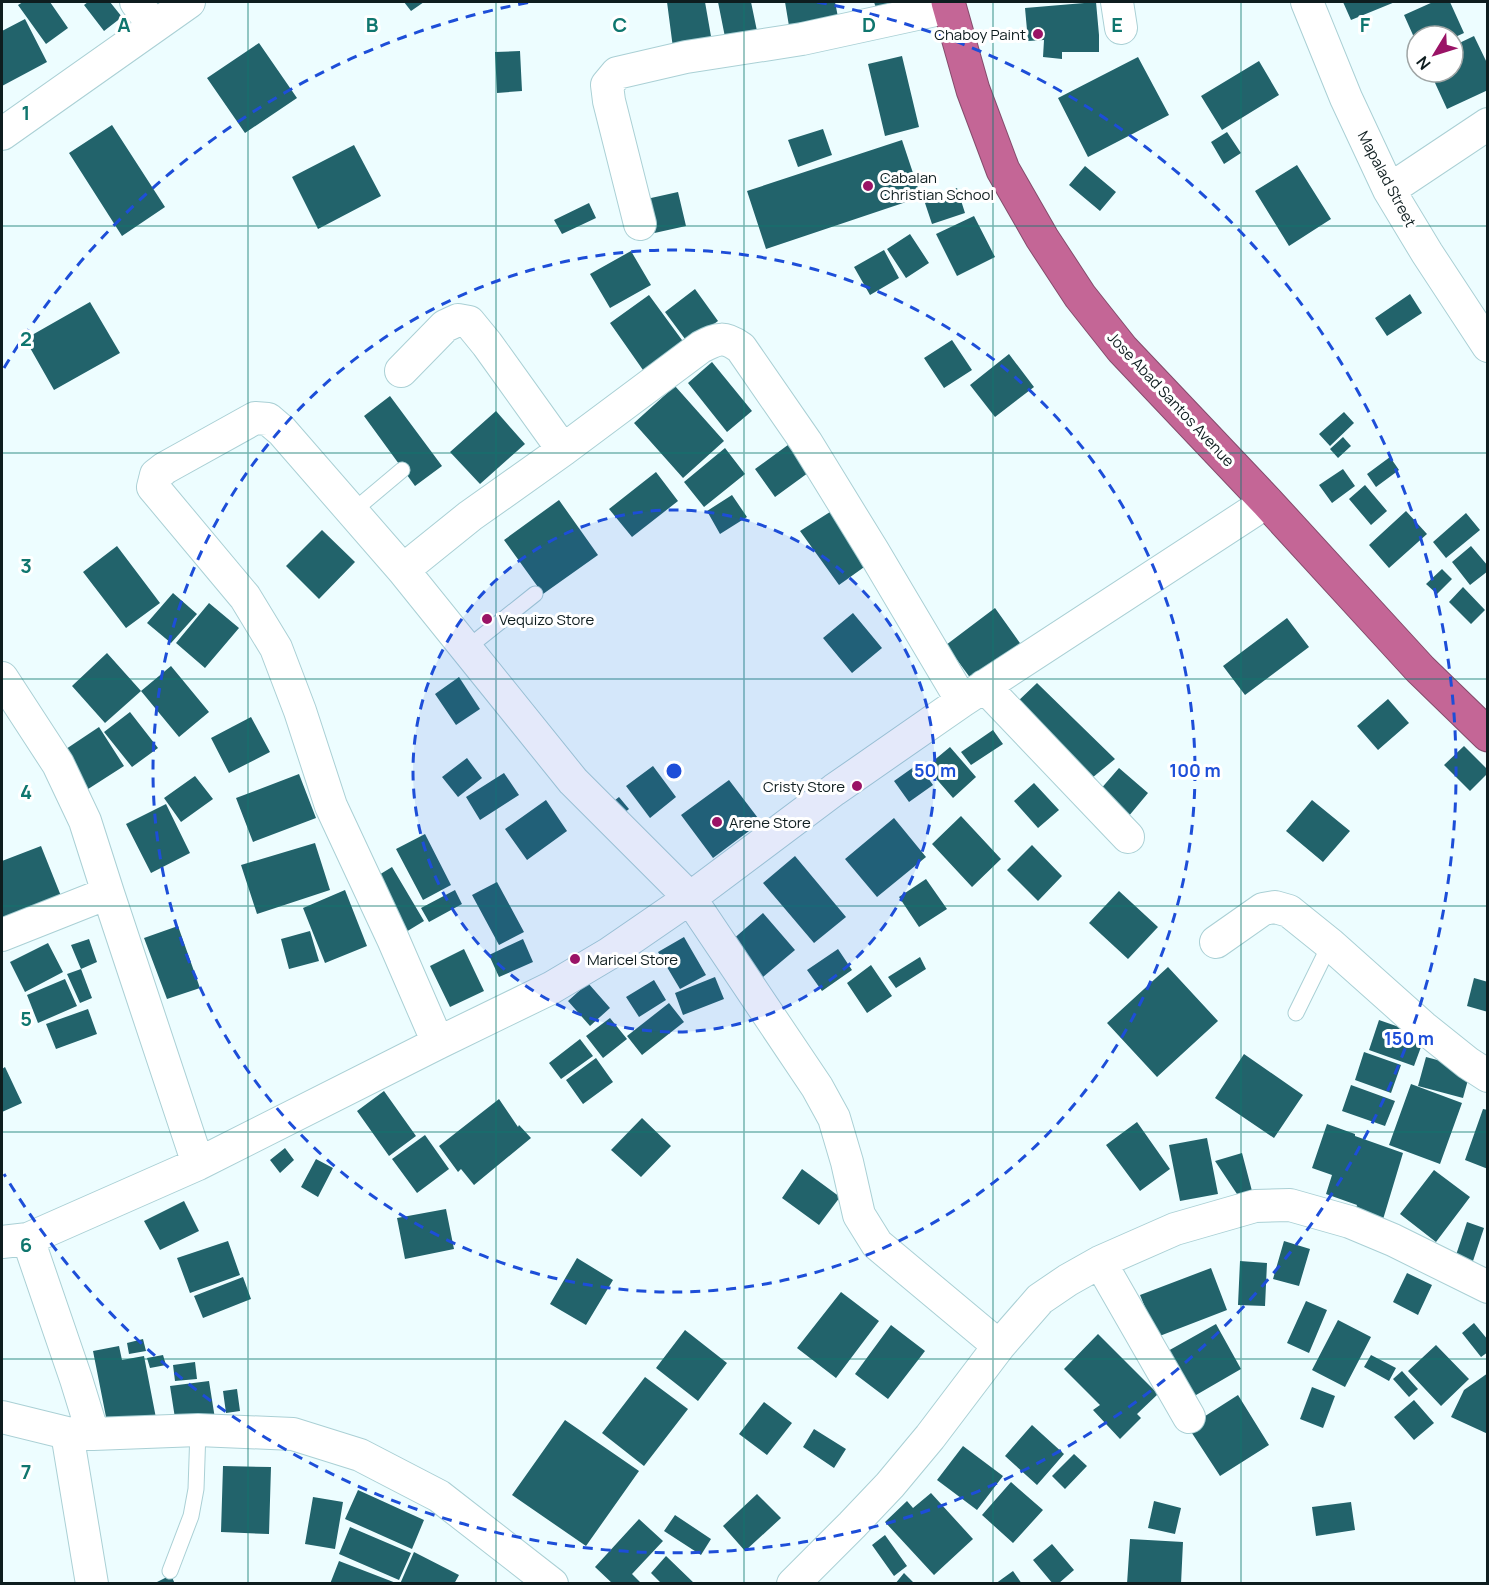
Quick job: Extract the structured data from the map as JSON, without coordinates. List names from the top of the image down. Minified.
{"streets":{"highway":["Jose Abad Santos Avenue"],"street":["Mapalad Street"]},"places":["Chaboy Paint","Cabalan Christian School","Vequizo Store","Cristy Store","Arene Store","Maricel Store"],"north":"bottom left","grid":{"columns":["A","B","C","D","E","F"],"rows":["1","2","3","4","5","6","7"]},"rings":["50 m","100 m","150 m"]}
